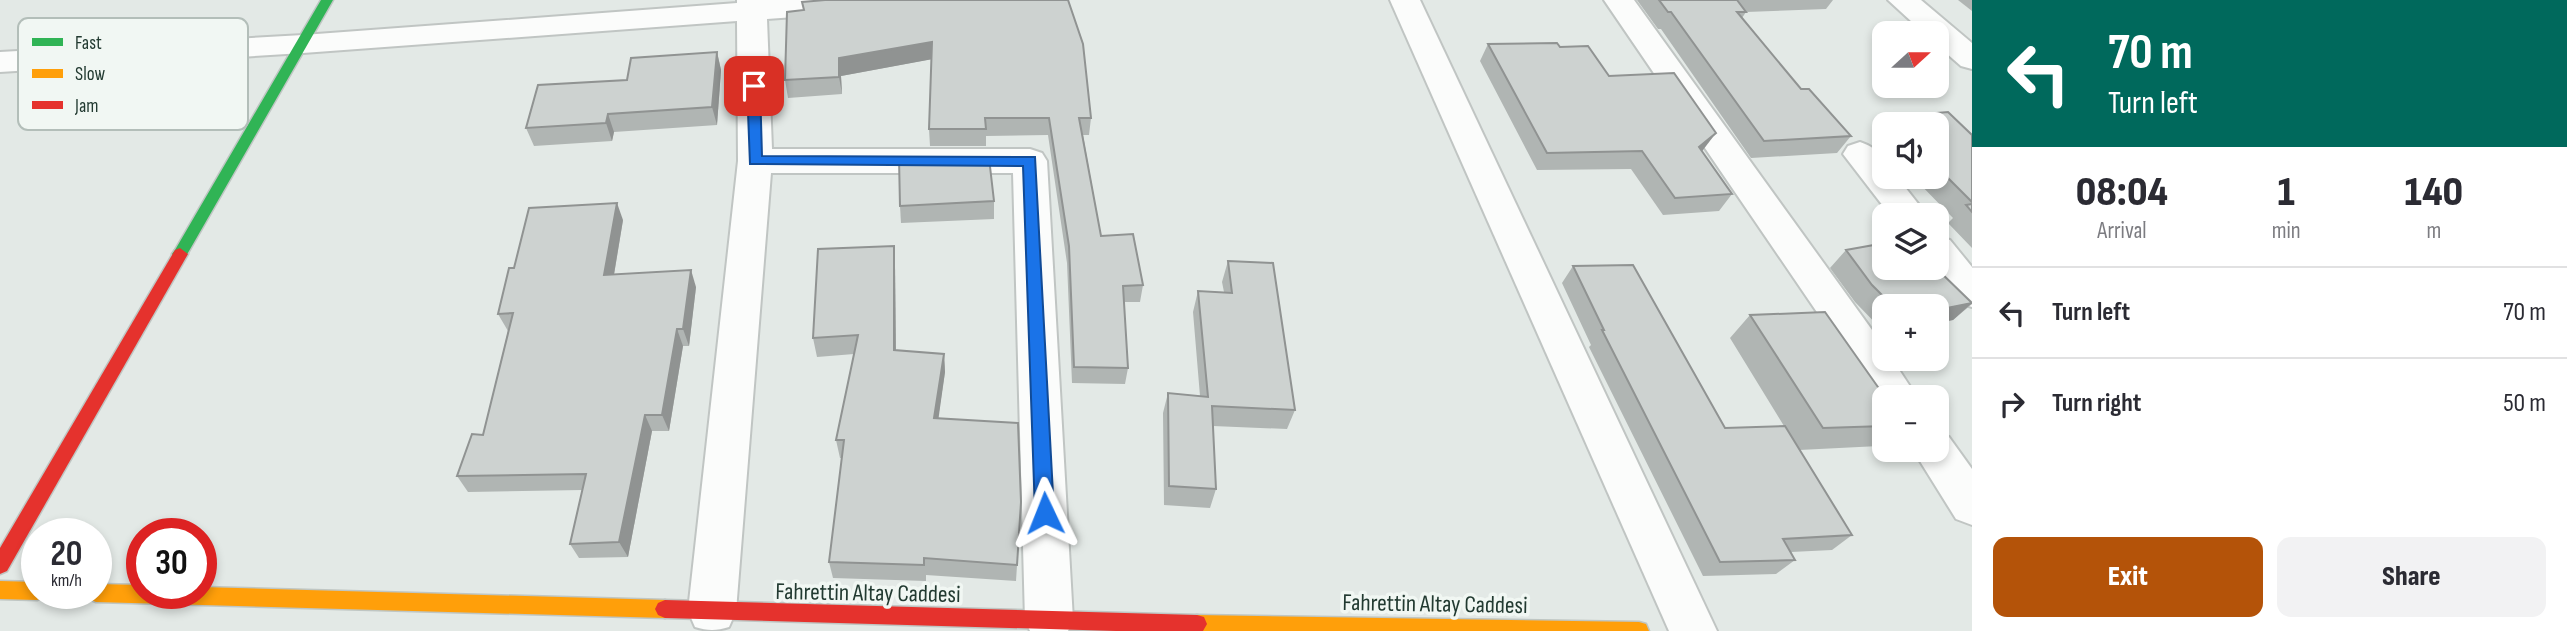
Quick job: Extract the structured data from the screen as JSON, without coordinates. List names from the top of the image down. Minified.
{"streets":{"street":["Fahrettin Altay Caddesi"]},"legend":["Fast","Slow","Jam"],"north":"right","page":{"turn":["70 m","Turn left"],"map_buttons":["+","−"],"eta":["08:04","Arrival","1","min","140","m"],"list":[{"name":"Turn left","value":"70 m"},{"name":"Turn right","value":"50 m"}],"speed":"20 km/h","limit":"30","buttons":["Exit","Share"]}}
